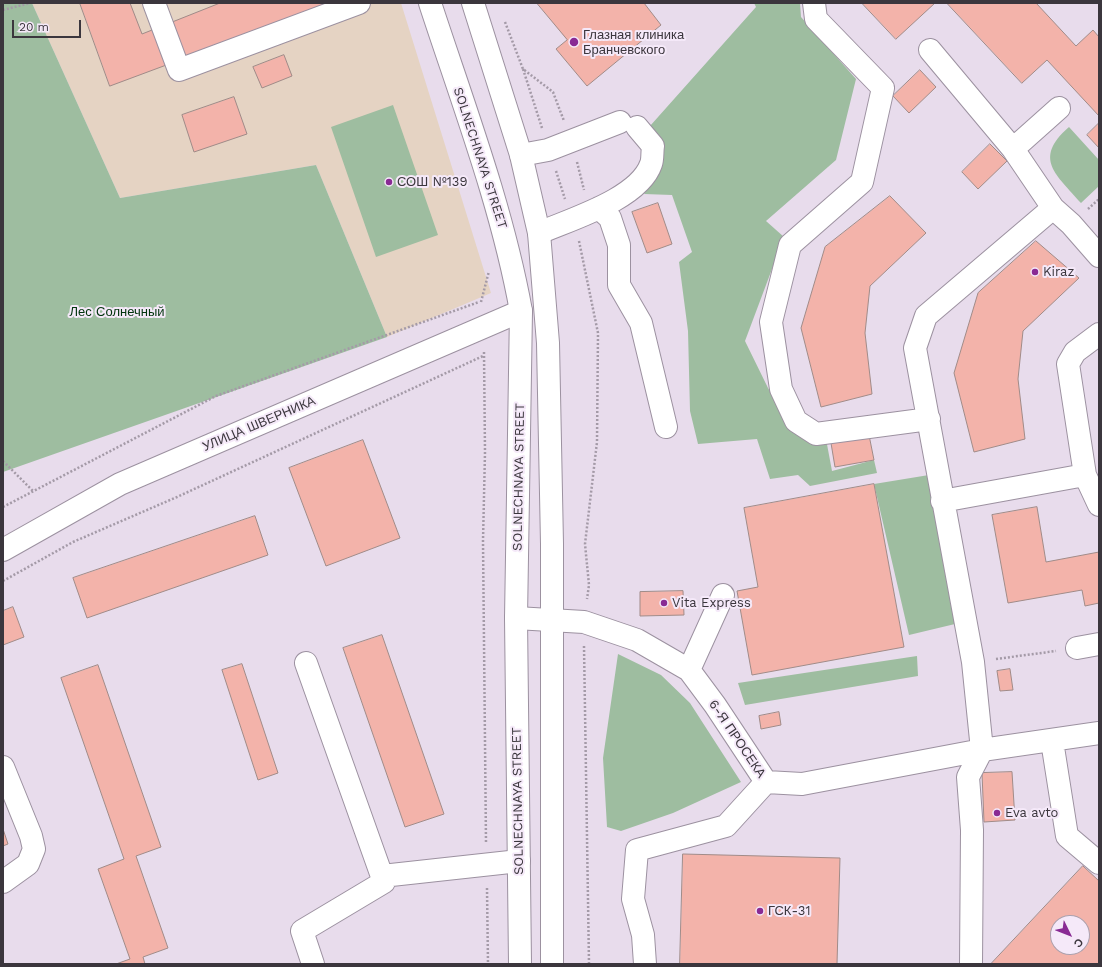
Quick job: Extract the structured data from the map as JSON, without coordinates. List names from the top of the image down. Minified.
{"streets":{"main road":["SOLNECHNAYA STREET","УЛИЦА ШВЕРНИКА","6-Я ПРОСЕКА"]},"crossings":[["SOLNECHNAYA STREET","УЛИЦА ШВЕРНИКА"],["SOLNECHNAYA STREET","6-Я ПРОСЕКА"]],"parks":["Лес Солнечный"],"places":["Глазная клиника Бранчевского","СОШ №139","Kiraz","Vita Express","Eva avto","ГСК-31"],"scale_bar":"20 m","north":"bottom right"}
